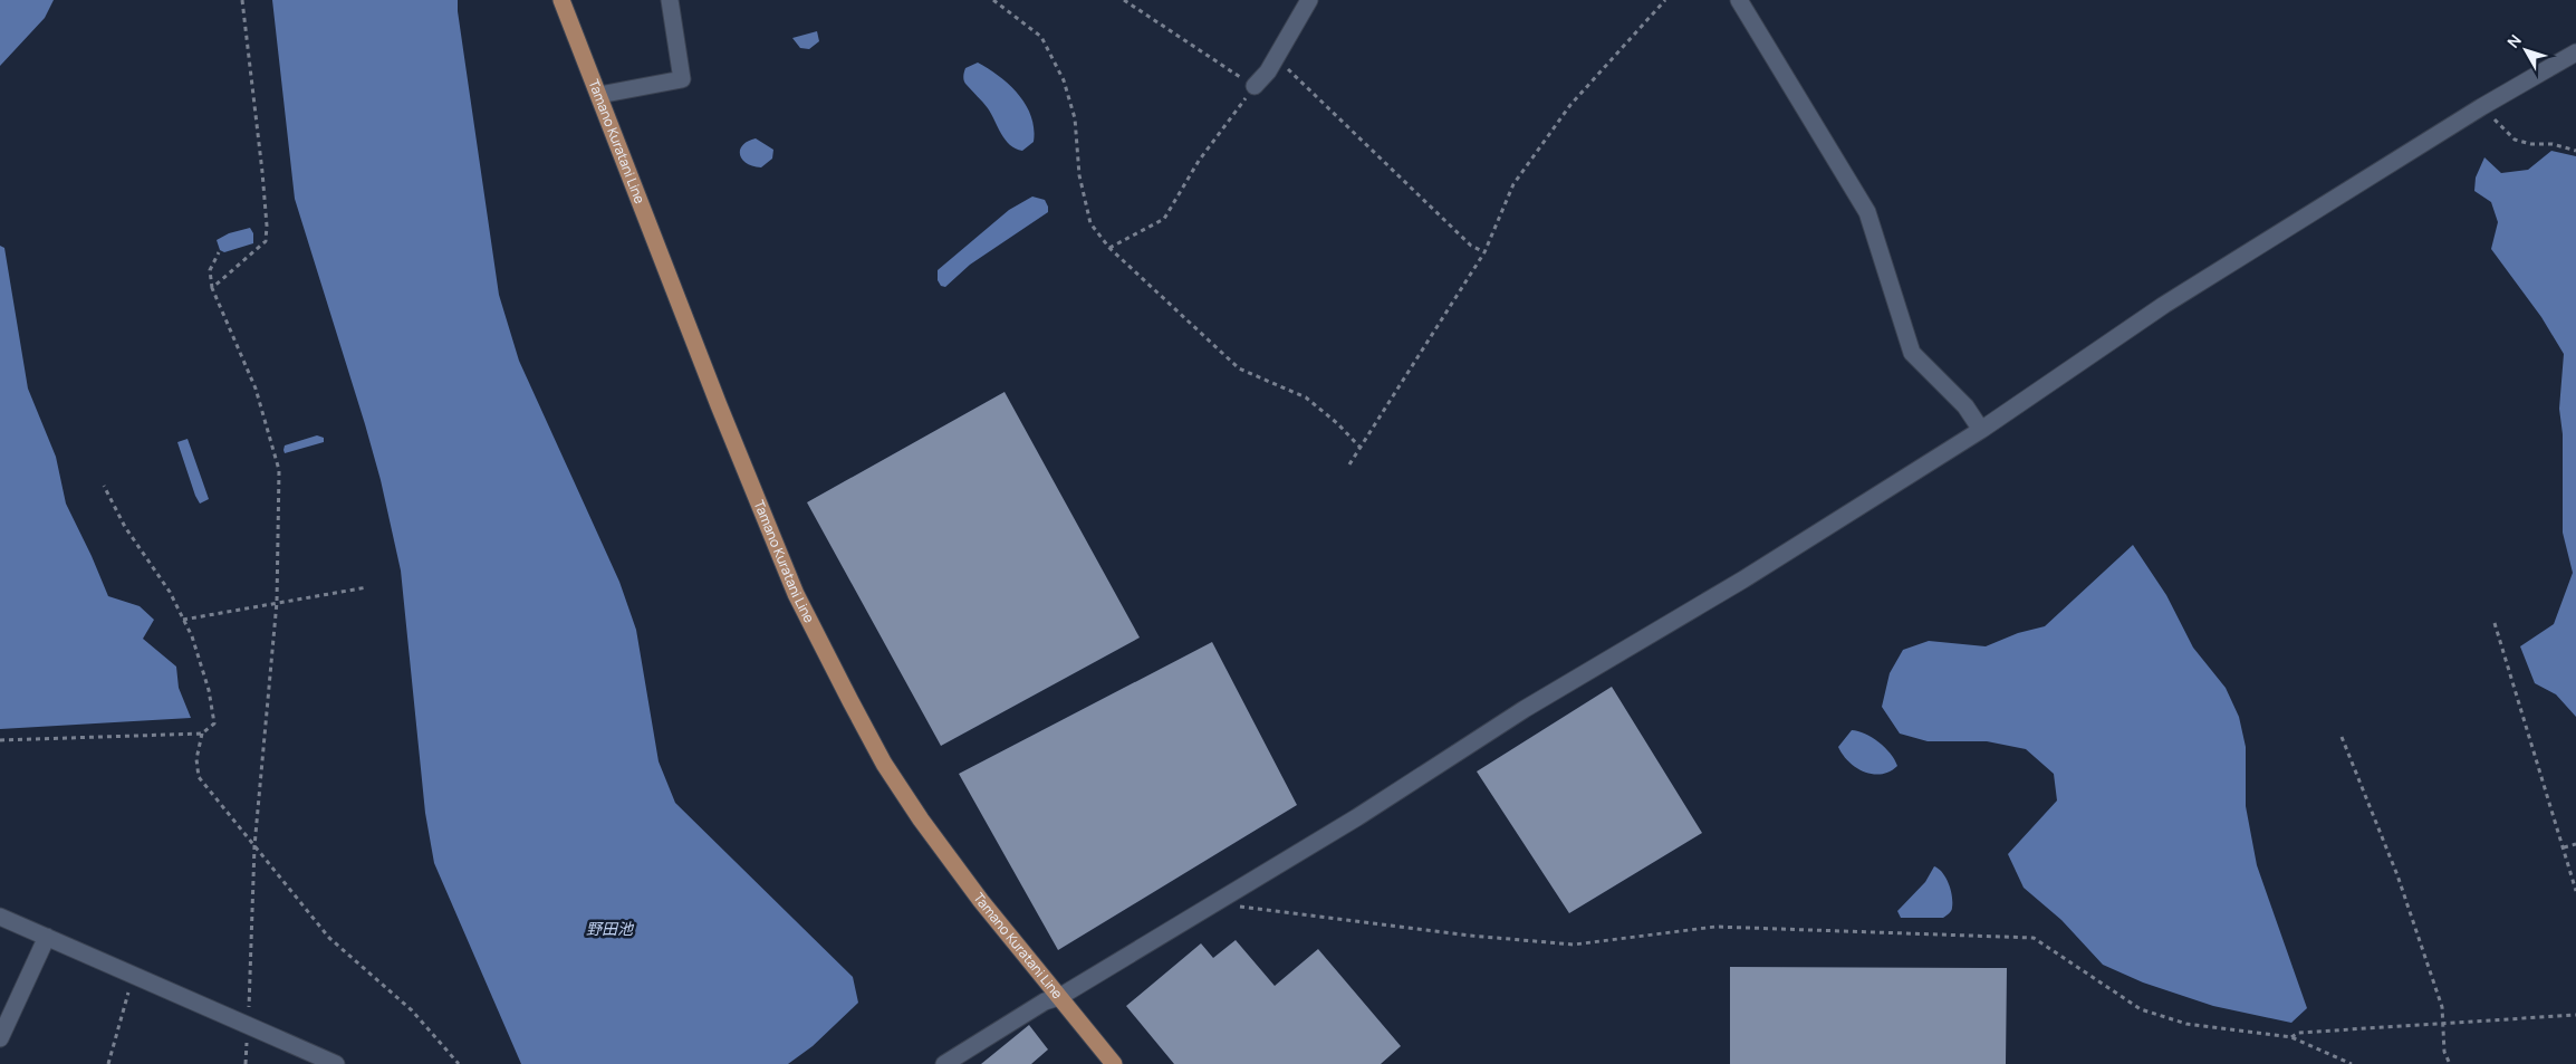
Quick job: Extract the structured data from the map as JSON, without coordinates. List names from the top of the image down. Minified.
{"streets":{"main road":["Tamano Kuratani Line"]},"water":["野田池"],"north":"top left"}
